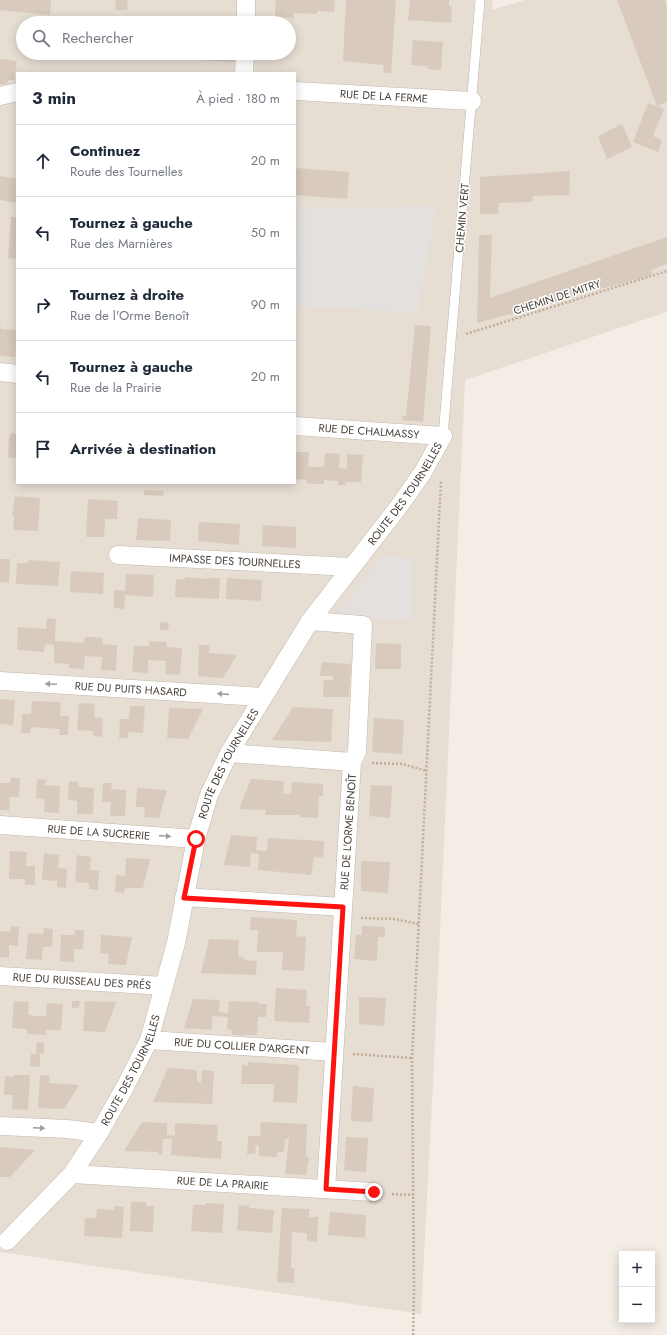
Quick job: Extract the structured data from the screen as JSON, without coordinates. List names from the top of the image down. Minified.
{"streets":{"street":["RUE DE LA FERME","RUE DE CHALMASSY","ROUTE DES TOURNELLES","IMPASSE DES TOURNELLES","RUE DU PUITS HASARD","RUE DE LA SUCRERIE","RUE DE L'ORME BENOÎT","RUE DU RUISSEAU DES PRÉS","RUE DU COLLIER D'ARGENT","RUE DE LA PRAIRIE"],"lane":["CHEMIN VERT"],"path":["CHEMIN DE MITRY"]},"crossings":[["RUE DE LA FERME","CHEMIN VERT"],["CHEMIN VERT","CHEMIN DE MITRY"],["CHEMIN VERT","RUE DE CHALMASSY"],["CHEMIN VERT","ROUTE DES TOURNELLES"],["RUE DE CHALMASSY","ROUTE DES TOURNELLES"],["ROUTE DES TOURNELLES","IMPASSE DES TOURNELLES"],["ROUTE DES TOURNELLES","RUE DU PUITS HASARD"],["ROUTE DES TOURNELLES","RUE DE LA SUCRERIE"],["ROUTE DES TOURNELLES","RUE DE L'ORME BENOÎT"],["ROUTE DES TOURNELLES","RUE DU RUISSEAU DES PRÉS"],["ROUTE DES TOURNELLES","RUE DU COLLIER D'ARGENT"],["ROUTE DES TOURNELLES","RUE DE LA PRAIRIE"],["RUE DE L'ORME BENOÎT","RUE DU COLLIER D'ARGENT"],["RUE DE L'ORME BENOÎT","RUE DE LA PRAIRIE"]],"one_way":["RUE DU PUITS HASARD","RUE DE LA SUCRERIE"],"page":{"search":"Rechercher","heading":["3 min","À pied · 180 m"],"list":[["Continuez","Route des Tournelles","20 m"],["Tournez à gauche","Rue des Marnières","50 m"],["Tournez à droite","Rue de l'Orme Benoît","90 m"],["Tournez à gauche","Rue de la Prairie","20 m"],"Arrivée à destination"],"map_buttons":["+","−"]}}
